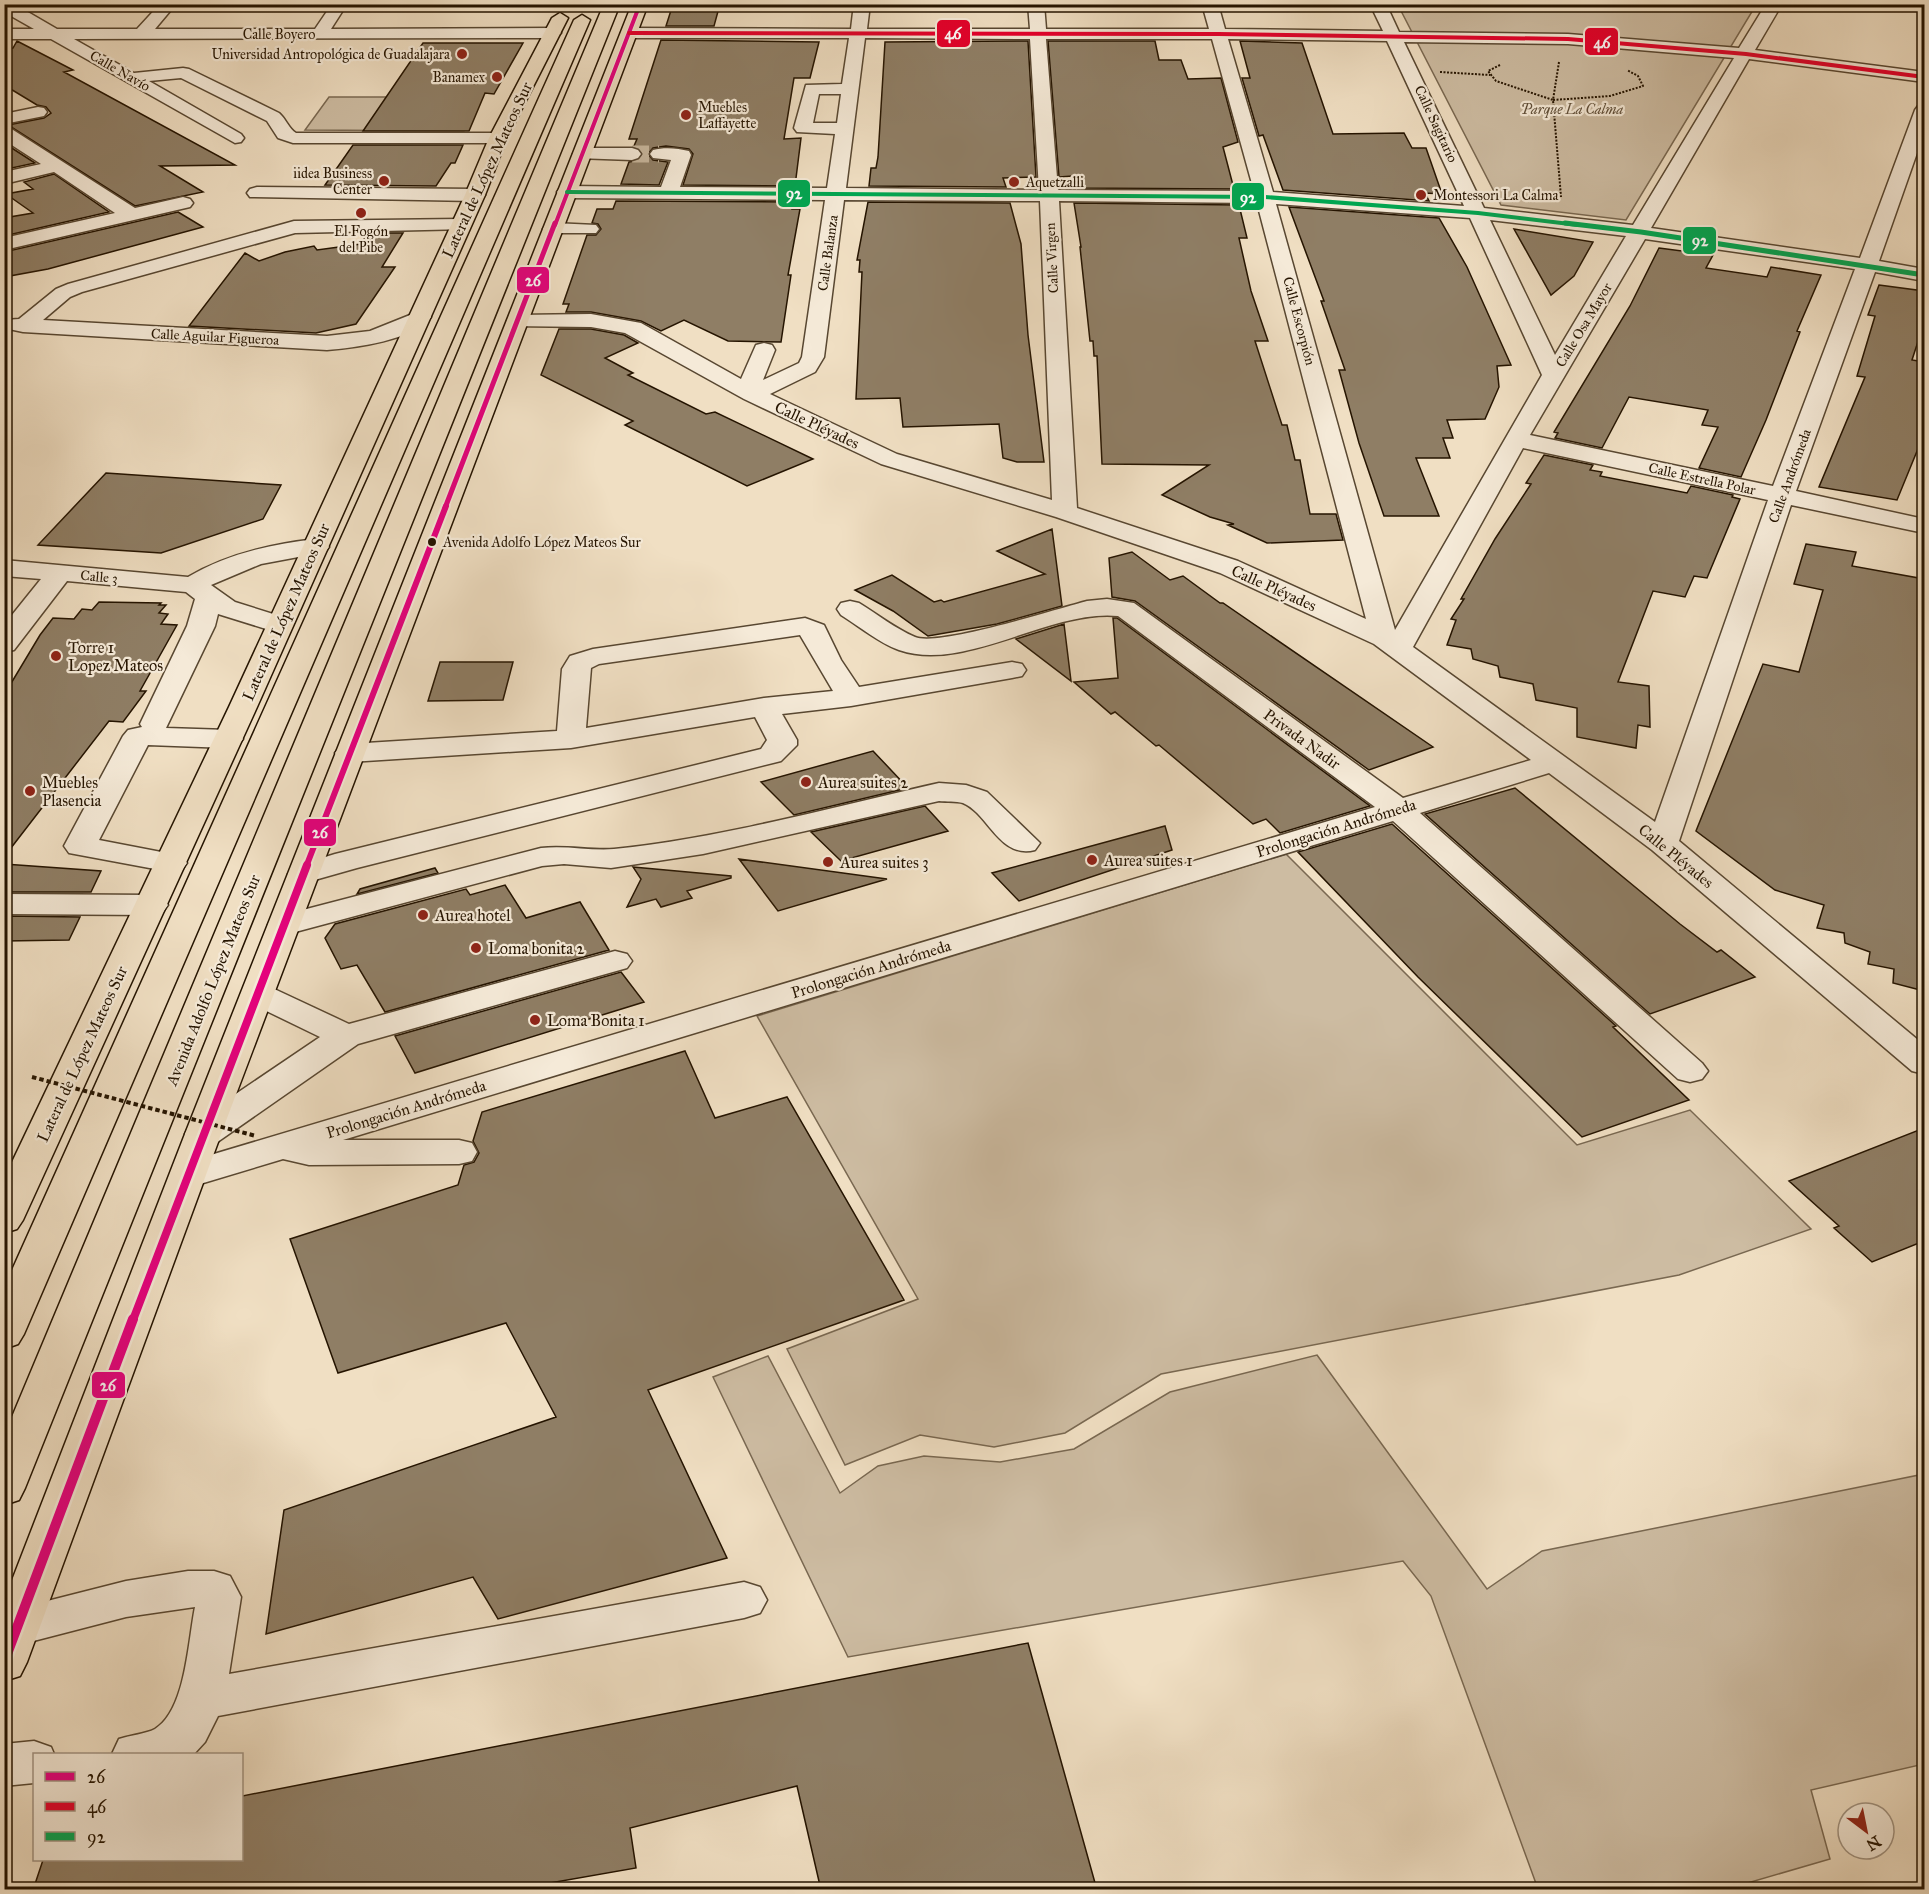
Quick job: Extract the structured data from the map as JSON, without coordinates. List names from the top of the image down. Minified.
{"streets":{"main road":["Lateral de López Mateos Sur","Avenida Adolfo López Mateos Sur"],"street":["Calle Boyero","Calle Navío","Calle Sagitario","Calle Balanza","Calle Virgen","Calle Escorpión","Calle Osa Mayor","Calle Aguilar Figueroa","Calle Pléyades","Calle Andrómeda","Calle Estrella Polar","Calle 3","Privada Nadir","Prolongación Andrómeda"]},"crossings":[["Calle Boyero","Calle Navío"],["Calle Boyero","Lateral de López Mateos Sur"],["Calle Sagitario","Calle Osa Mayor"],["Lateral de López Mateos Sur","Calle Aguilar Figueroa"],["Lateral de López Mateos Sur","Calle 3"],["Calle Balanza","Calle Pléyades"],["Calle Virgen","Calle Pléyades"],["Calle Escorpión","Calle Osa Mayor"],["Calle Escorpión","Calle Pléyades"],["Calle Osa Mayor","Calle Pléyades"],["Calle Osa Mayor","Calle Estrella Polar"],["Calle Pléyades","Calle Andrómeda"],["Calle Pléyades","Prolongación Andrómeda"],["Calle Andrómeda","Calle Estrella Polar"],["Privada Nadir","Prolongación Andrómeda"]],"parks":["Parque La Calma"],"places":["Universidad Antropológica de Guadalajara","Banamex","Muebles Laffayette","iidea Business Center","Aquetzalli","Montessori La Calma","El Fogón del Pibe","Avenida Adolfo López Mateos Sur","Torre 1 Lopez Mateos","Aurea suites 2","Muebles Plasencia","Aurea suites 1","Aurea suites 3","Aurea hotel","Loma bonita 2","Loma Bonita 1"],"lines":["transit line 26","transit line 46","transit line 92"],"legend":["26","46","92"],"north":"bottom right"}
